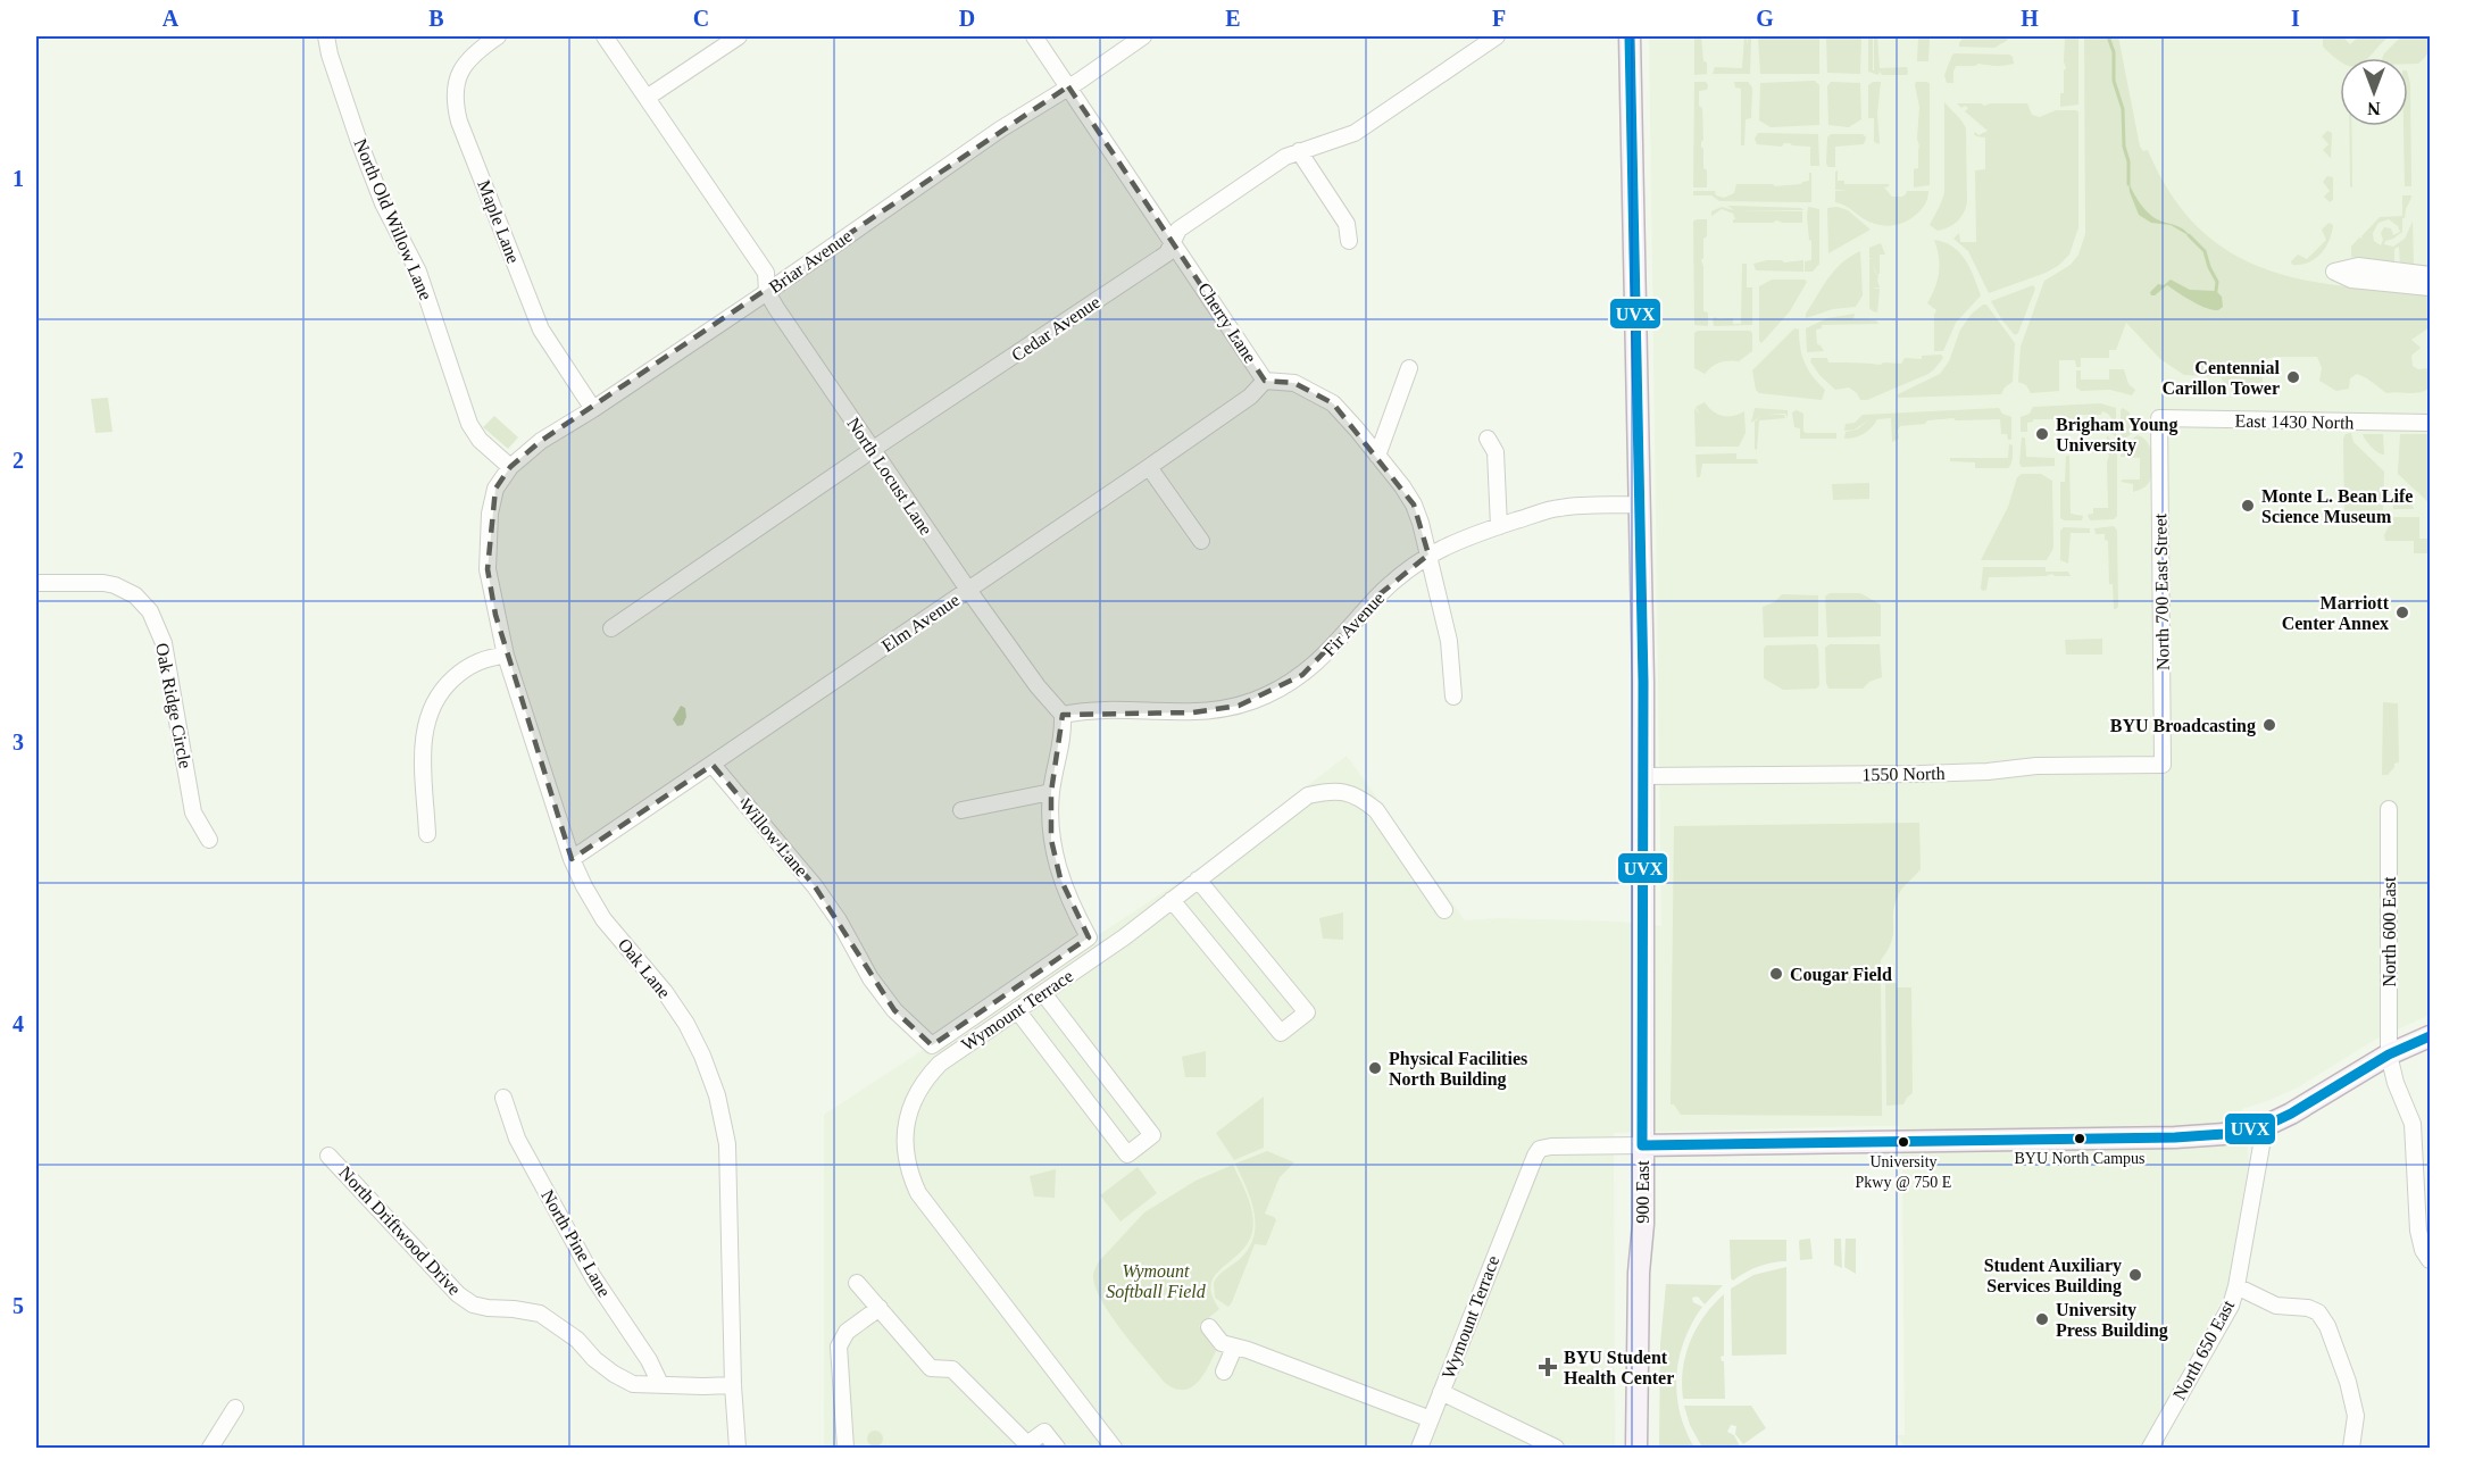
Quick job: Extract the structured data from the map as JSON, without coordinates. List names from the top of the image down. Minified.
{"streets":{"main road":["900 East"],"street":["North Old Willow Lane","Maple Lane","Briar Avenue","Cherry Lane","Cedar Avenue","East 1430 North","North Locust Lane","North 700 East Street","Elm Avenue","Fir Avenue","Oak Ridge Circle","1550 North","Willow Lane","North 600 East","Oak Lane","Wymount Terrace","North Driftwood Drive","North Pine Lane","North 650 East"]},"crossings":[["North Old Willow Lane","Briar Avenue"],["Maple Lane","Briar Avenue"],["Briar Avenue","Cherry Lane"],["Briar Avenue","North Locust Lane"],["Briar Avenue","Oak Lane"],["Cherry Lane","Cedar Avenue"],["Cherry Lane","Elm Avenue"],["Cherry Lane","Fir Avenue"],["Cedar Avenue","North Locust Lane"],["East 1430 North","North 700 East Street"],["North Locust Lane","Elm Avenue"],["North Locust Lane","Fir Avenue"],["North 700 East Street","1550 North"],["Elm Avenue","Willow Lane"],["Elm Avenue","Oak Lane"],["Fir Avenue","900 East"],["1550 North","900 East"],["Oak Lane","North Driftwood Drive"],["Wymount Terrace","900 East"],["North Driftwood Drive","North Pine Lane"]],"parks":["Wymount Softball Field"],"places":{"other":["Centennial Carillon Tower","Brigham Young University","Monte L. Bean Life Science Museum","Marriott Center Annex","BYU Broadcasting","Cougar Field","Physical Facilities North Building","BYU North Campus","University Pkwy @ 750 E","Student Auxiliary Services Building","University Press Building"],"health":["BYU Student Health Center"]},"lines":["transit line UVX"],"north":"bottom","grid":{"columns":["A","B","C","D","E","F","G","H","I"],"rows":["1","2","3","4","5"]}}
